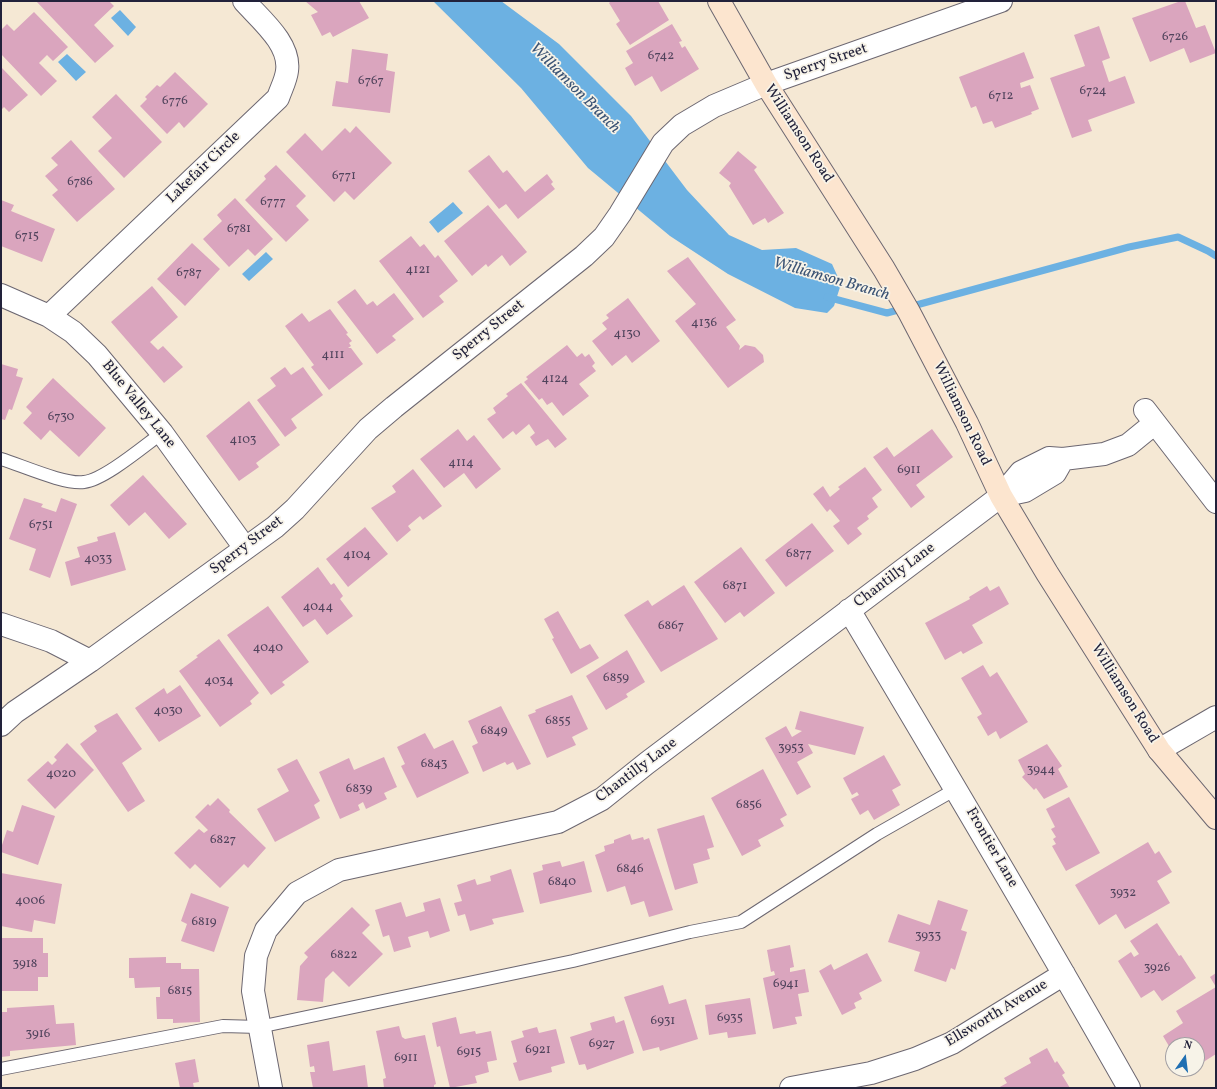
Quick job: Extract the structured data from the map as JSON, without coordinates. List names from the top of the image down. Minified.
{"streets":{"street":["Sperry Street","Williamson Road","Lakefair Circle","Blue Valley Lane","Chantilly Lane","Frontier Lane","Ellsworth Avenue"]},"crossings":[["Sperry Street","Williamson Road"],["Sperry Street","Blue Valley Lane"],["Williamson Road","Chantilly Lane"],["Lakefair Circle","Blue Valley Lane"],["Chantilly Lane","Frontier Lane"],["Frontier Lane","Ellsworth Avenue"]],"water":["Williamson Branch"],"house_numbers":["6726","6742","6767","6724","6712","6776","6771","6786","6777","6781","6715","4121","6787","4136","4130","4111","4124","6730","4103","4114","6911","6751","6877","4104","4033","6871","4044","6867","4040","6859","4034","4030","6855","6849","3953","6843","3944","4020","6839","6856","6827","6846","6840","3932","4006","6819","3933","6822","3918","3926","6941","6815","6935","6931","3916","6927","6921","6915","6911"],"north":"top"}
